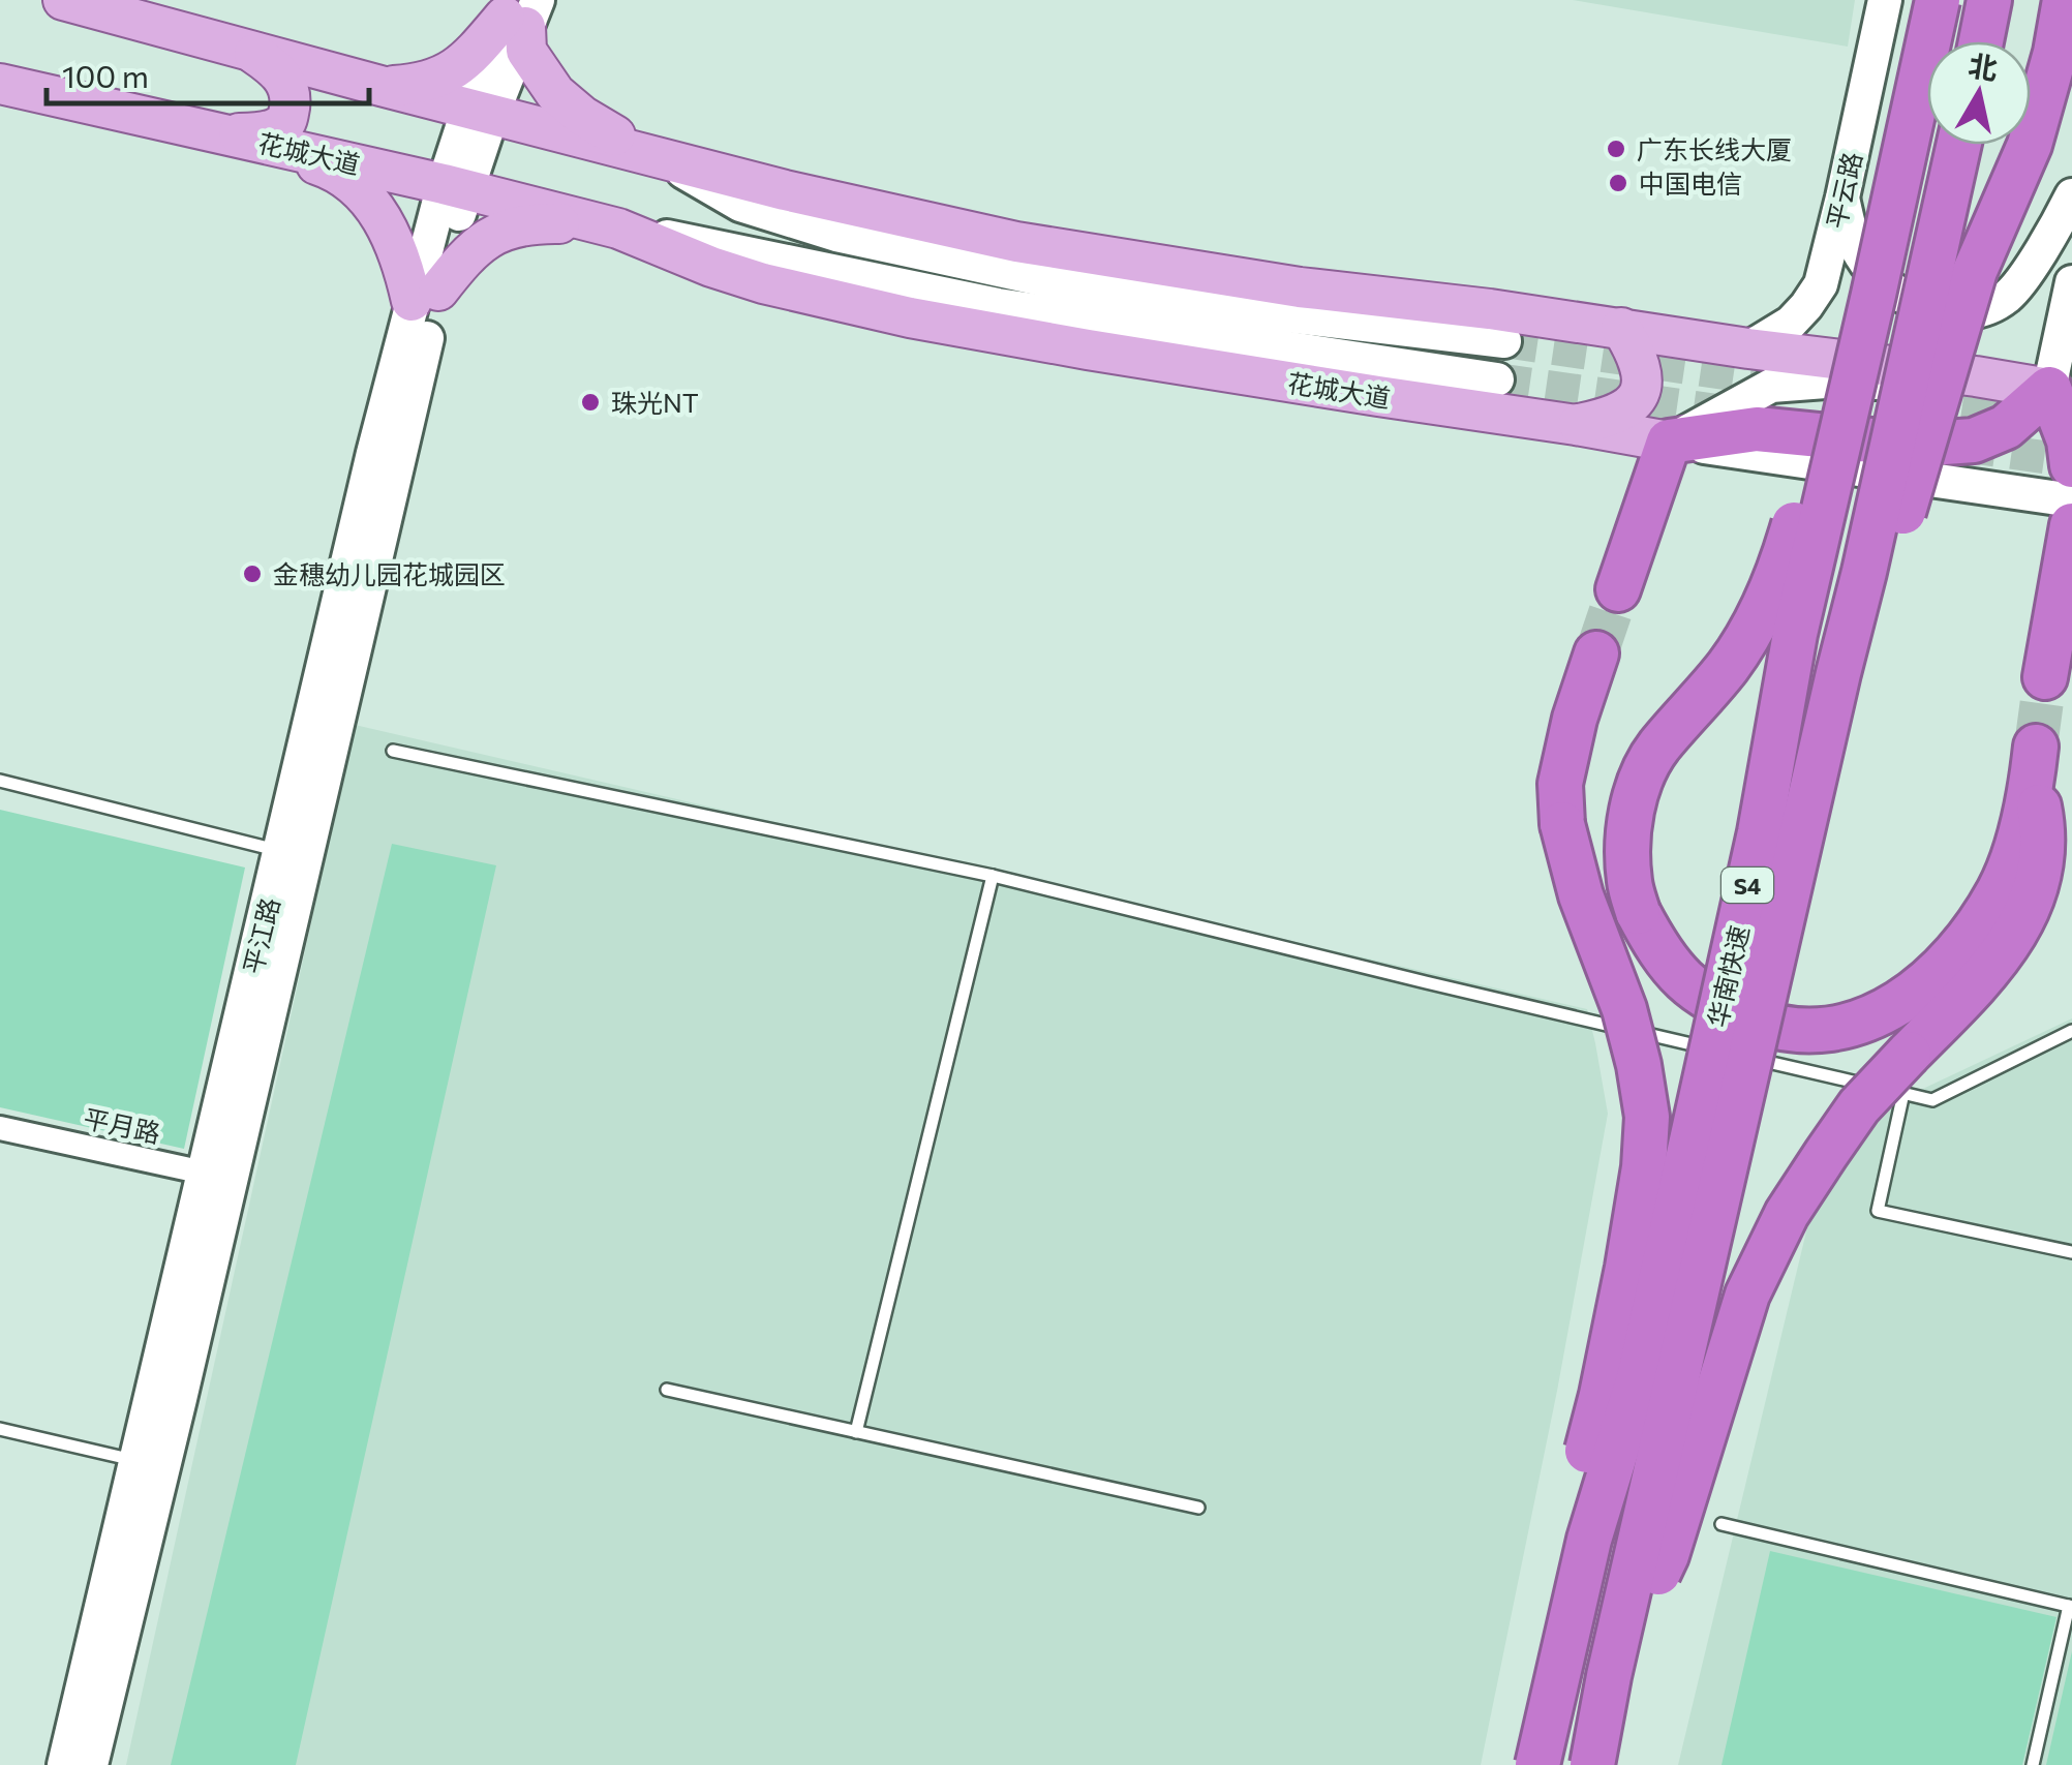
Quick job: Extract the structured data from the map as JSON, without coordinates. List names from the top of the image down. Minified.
{"streets":{"highway":["S4","华南快速"],"main road":["花城大道"],"street":["平云路","平江路","平月路"]},"crossings":[["花城大道","平江路"],["平江路","平月路"]],"places":["广东长线大厦","中国电信","珠光NT","金穗幼儿园花城园区"],"scale_bar":"100 m","north":"top"}
